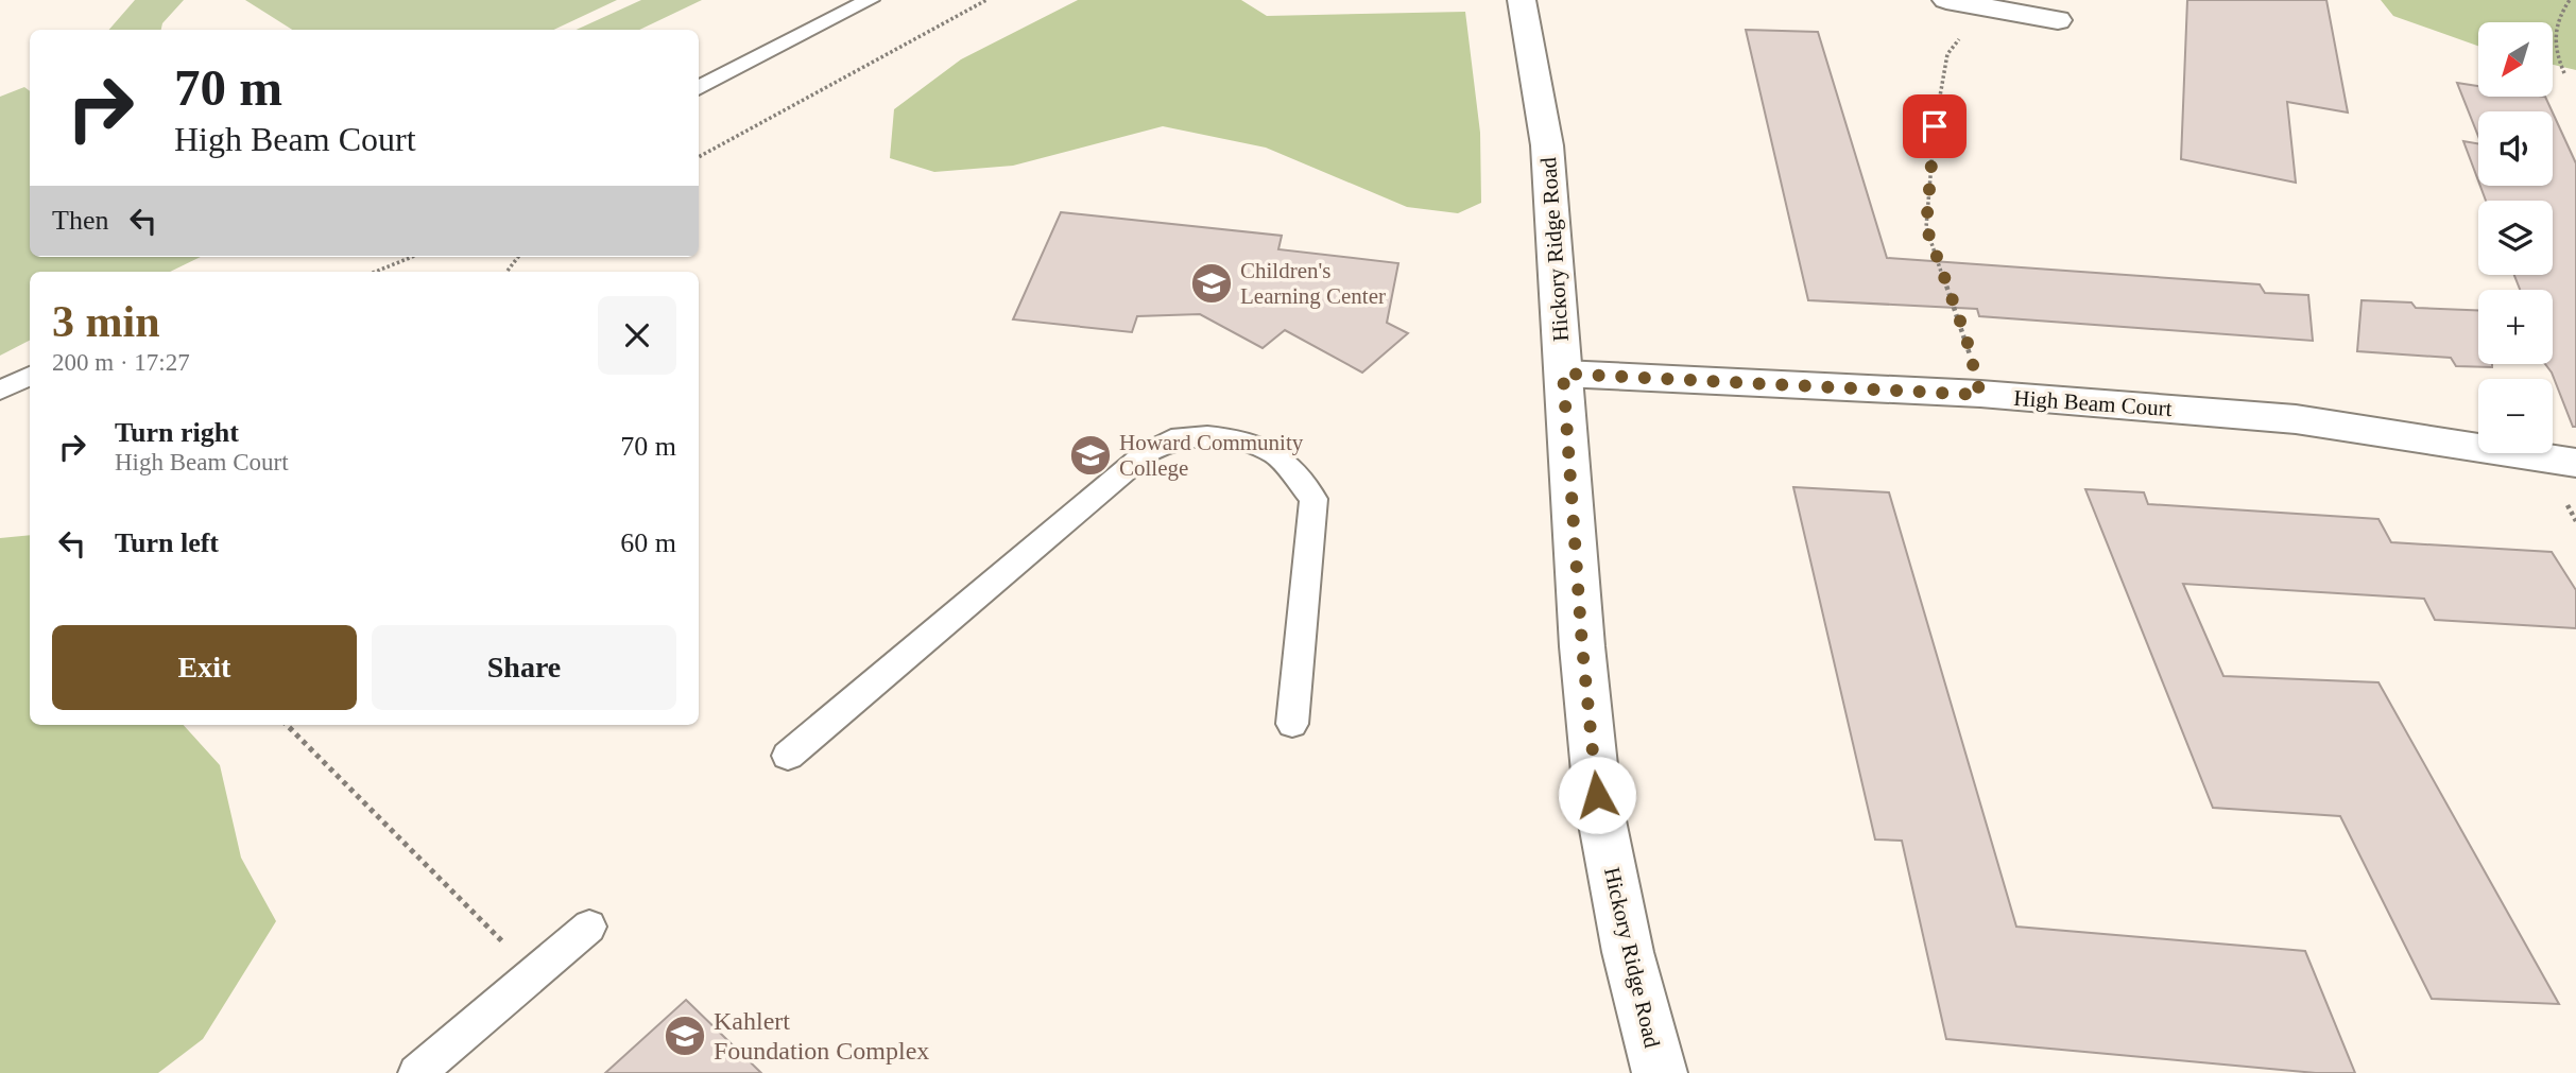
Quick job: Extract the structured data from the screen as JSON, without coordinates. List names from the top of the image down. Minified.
{"streets":{"street":["Hickory Ridge Road","High Beam Court"]},"crossings":[["Hickory Ridge Road","High Beam Court"]],"places":{"school or university":["Children's Learning Center","Howard Community College","Kahlert Foundation Complex"]},"north":"bottom left","page":{"map_buttons":["+","−"],"turn":["70 m","High Beam Court"],"then":"Then","heading":["3 min","200 m · 17:27"],"list":[{"name":"Turn right","note":"High Beam Court","value":"70 m"},{"name":"Turn left","value":"60 m"}],"buttons":["Exit","Share"]}}
